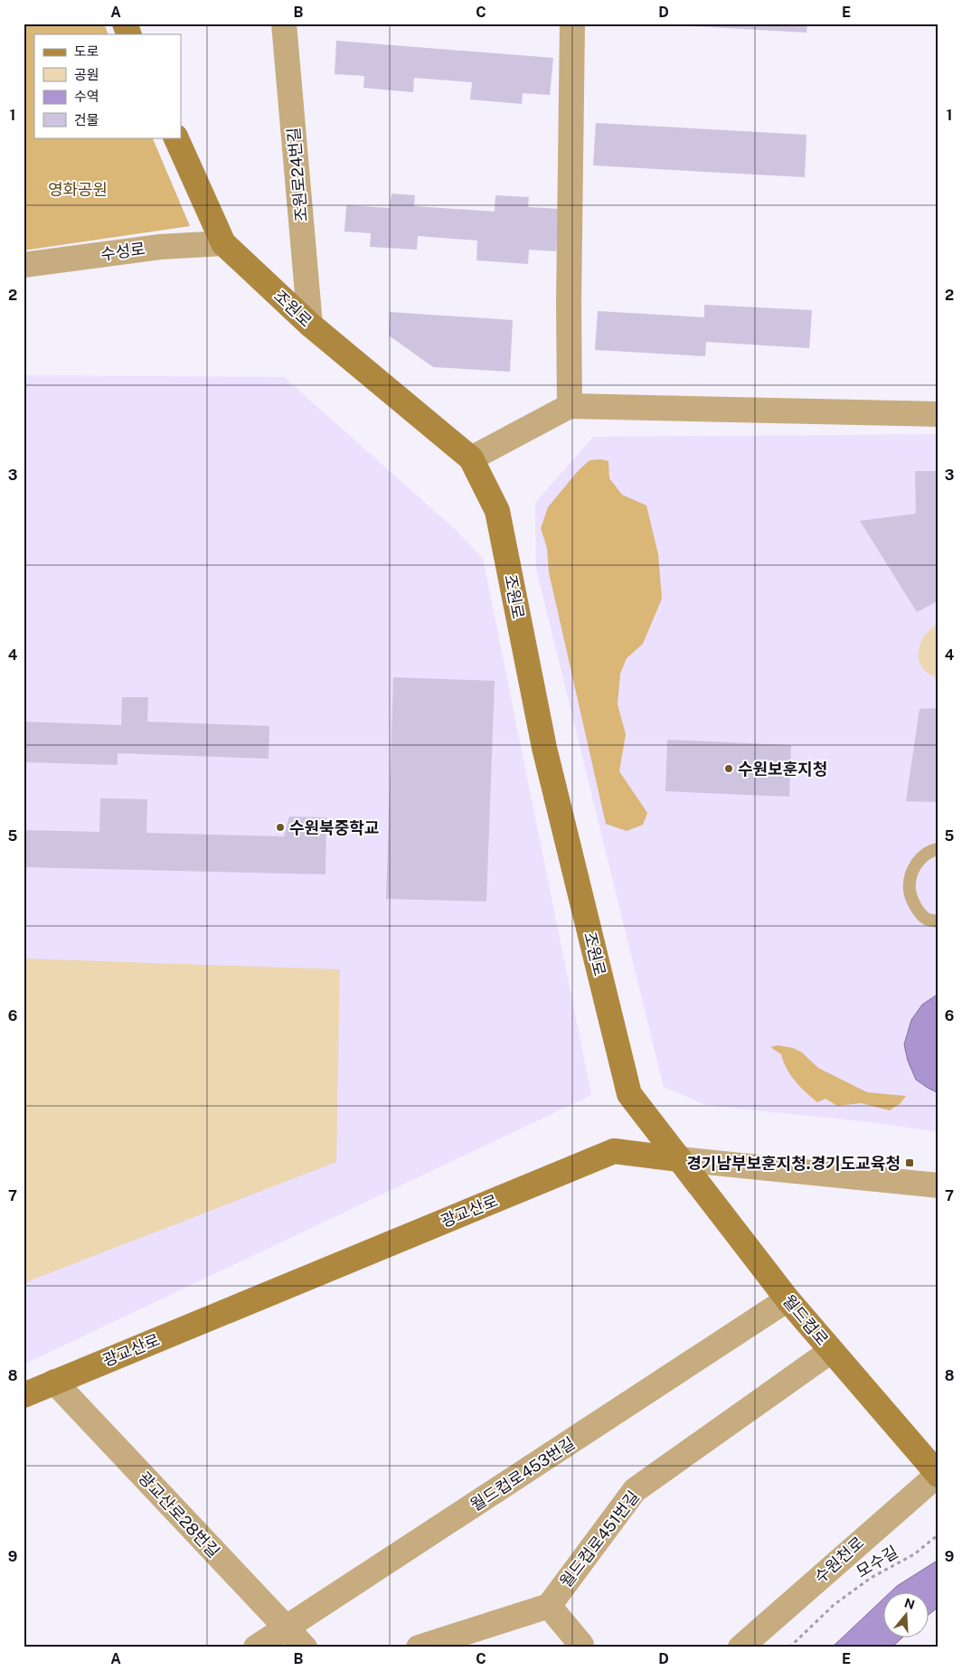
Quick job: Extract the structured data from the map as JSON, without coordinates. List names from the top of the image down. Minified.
{"streets":{"main road":["조원로","광교산로","월드컵로"],"street":["조원로24번길","수성로","월드컵로453번길","광교산로28번길","월드컵로451번길","수원천로"],"path":["모수길"]},"crossings":[["조원로24번길","조원로"],["수성로","조원로"],["조원로","광교산로"],["조원로","월드컵로"],["광교산로","월드컵로"],["광교산로","광교산로28번길"],["월드컵로","월드컵로453번길"],["월드컵로","월드컵로451번길"],["월드컵로","수원천로"],["월드컵로453번길","광교산로28번길"]],"parks":["영화공원"],"places":{"other":["수원보훈지청","수원북중학교"],"transit":["경기남부보훈지청.경기도교육청"]},"legend":["도로","공원","수역","건물"],"north":"top","grid":{"columns":["A","B","C","D","E"],"rows":["1","2","3","4","5","6","7","8","9"]}}
